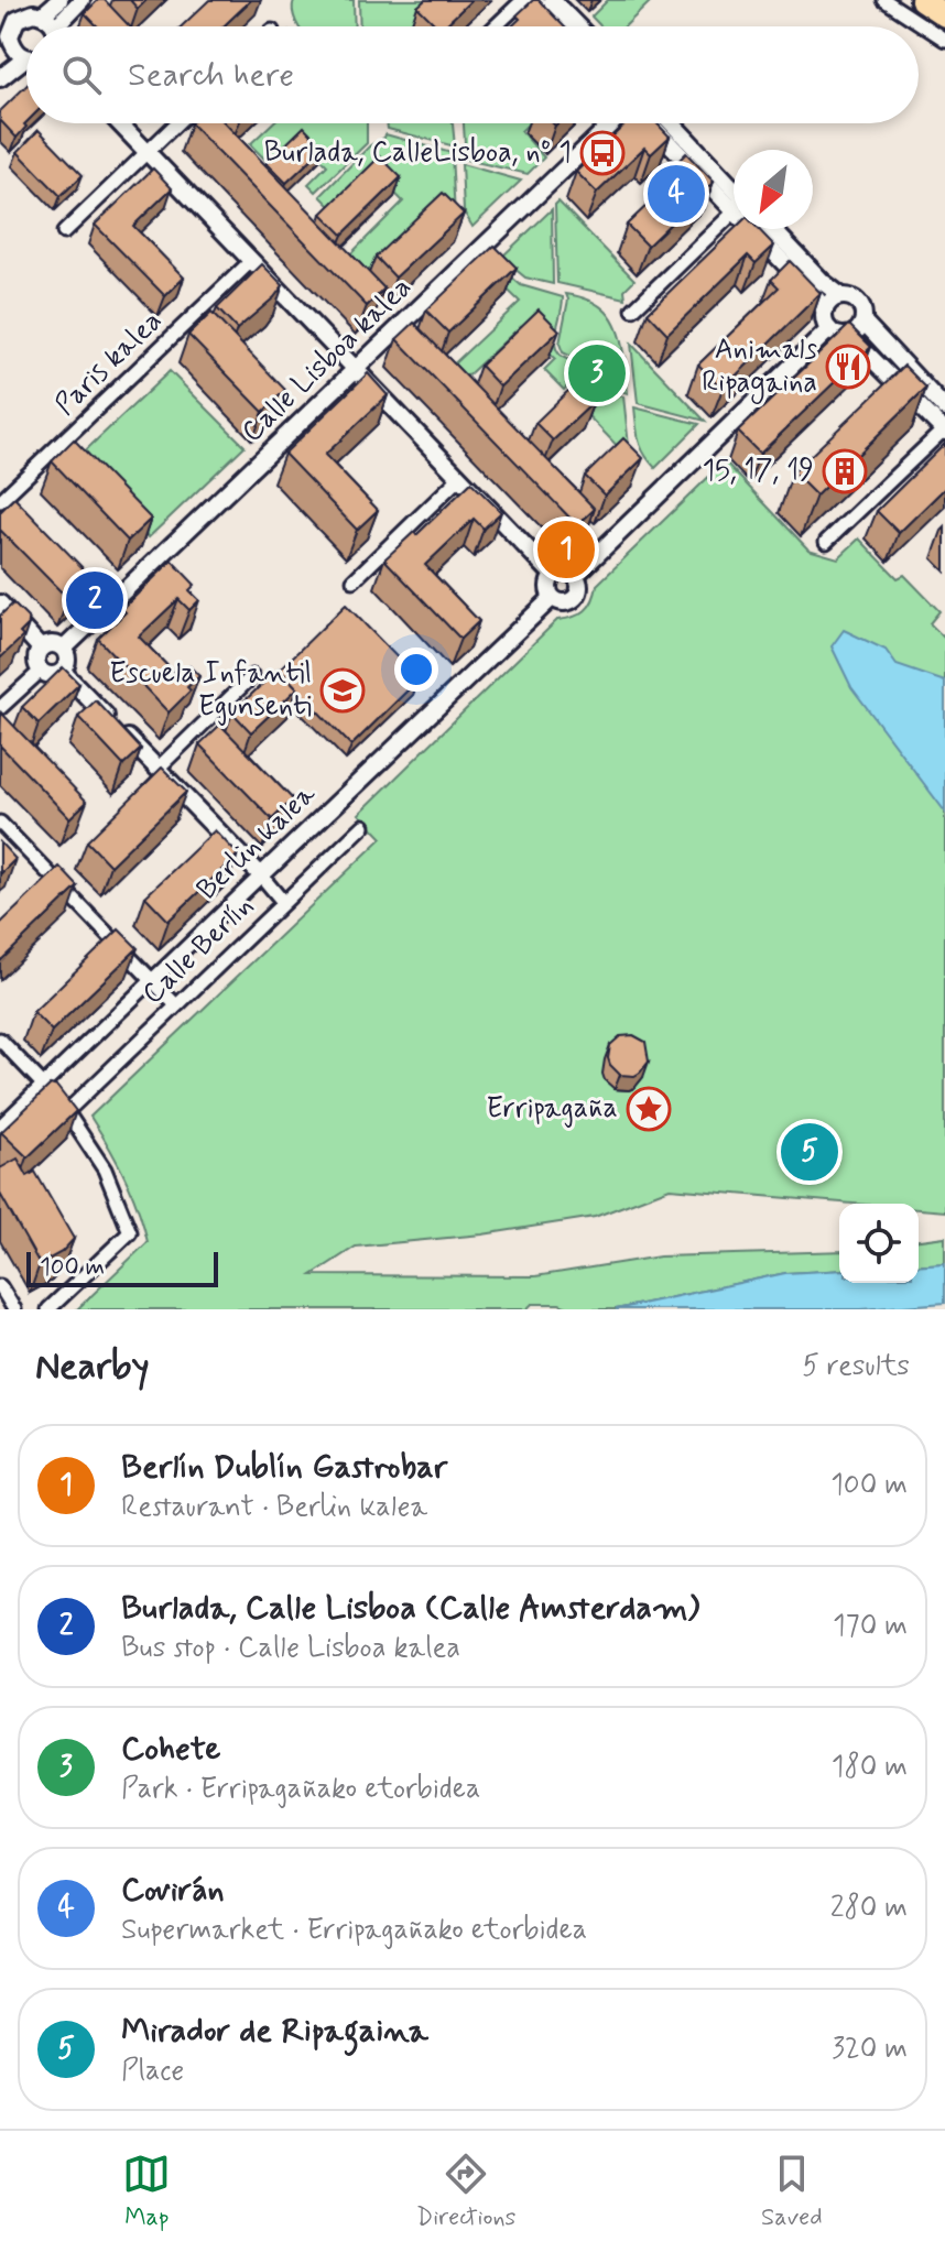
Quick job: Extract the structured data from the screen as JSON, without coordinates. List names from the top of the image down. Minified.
{"streets":{"street":["Calle Lisboa kalea","Paris kalea","Berlin kalea","Calle Berlín"]},"places":{"bus stop":["Burlada, CalleLisboa, nº 1"],"restaurant":["Animals Ripagaina"],"building":["15, 17, 19"],"school or university":["Escuela Infantil Egunsenti"],"place":["Erripagaña"]},"scale_bar":"100 m","north":"bottom left","page":{"search":"Search here","pins":["4","3","1","2","5"],"scale":"100 m","heading":["Nearby","5 results"],"list":[{"mark":"1","name":"Berlín Dublín Gastrobar","note":"Restaurant · Berlin kalea","value":"100 m"},{"mark":"2","name":"Burlada, Calle Lisboa (Calle Amsterdam)","note":"Bus stop · Calle Lisboa kalea","value":"170 m"},{"mark":"3","name":"Cohete","note":"Park · Erripagañako etorbidea","value":"180 m"},{"mark":"4","name":"Covirán","note":"Supermarket · Erripagañako etorbidea","value":"280 m"},{"mark":"5","name":"Mirador de Ripagaina","note":"Place","value":"320 m"}],"nav":["Map","Directions","Saved"]}}
